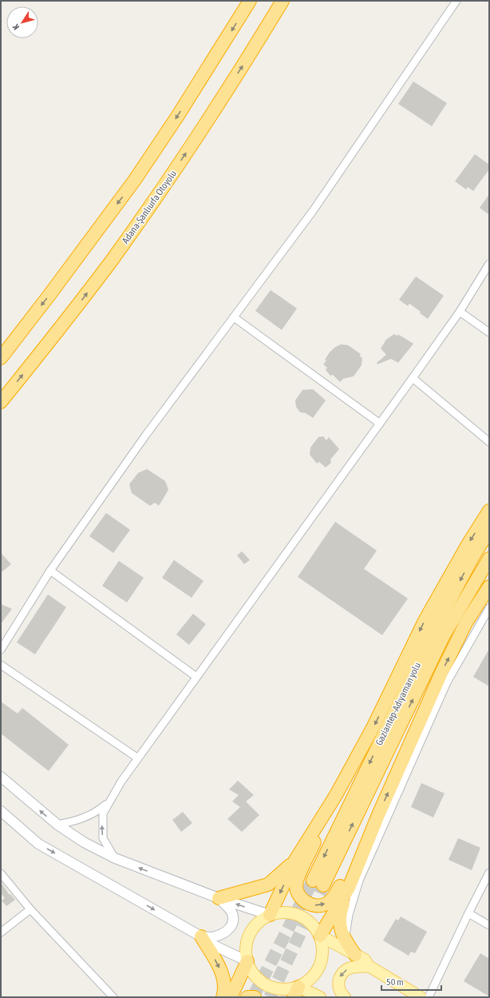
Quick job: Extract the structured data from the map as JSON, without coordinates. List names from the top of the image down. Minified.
{"streets":{"highway":["Adana-Şanlıurfa Otoyolu","Gaziantep-Adıyaman yolu"]},"scale_bar":"50 m","north":"bottom left"}
